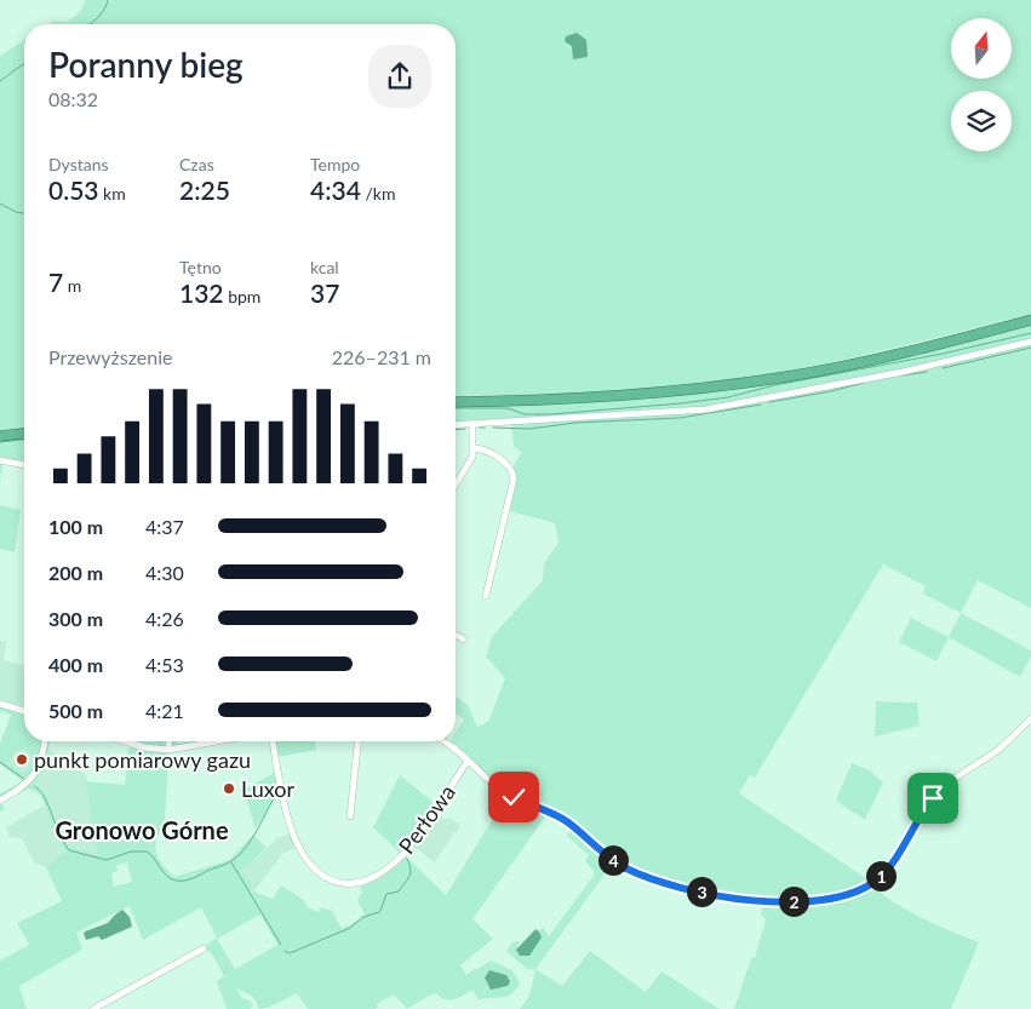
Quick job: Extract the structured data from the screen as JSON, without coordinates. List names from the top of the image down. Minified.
{"streets":{"street":["Perłowa"]},"districts":["Gronowo Górne"],"places":["punkt pomiarowy gazu","Luxor"],"north":"top","page":{"heading":["Poranny bieg","08:32"],"stats":[["Dystans","0.53 km"],["Czas","2:25"],["Tempo","4:34 /km"],["7 m"],["Tętno","132 bpm"],["kcal","37"]],"chart":["Przewyższenie","226–231 m"],"list":[{"name":"100 m","note":"4:37"},{"name":"200 m","note":"4:30"},{"name":"300 m","note":"4:26"},{"name":"400 m","note":"4:53"},{"name":"500 m","note":"4:21"}],"pins":["4","1","3","2"]}}
